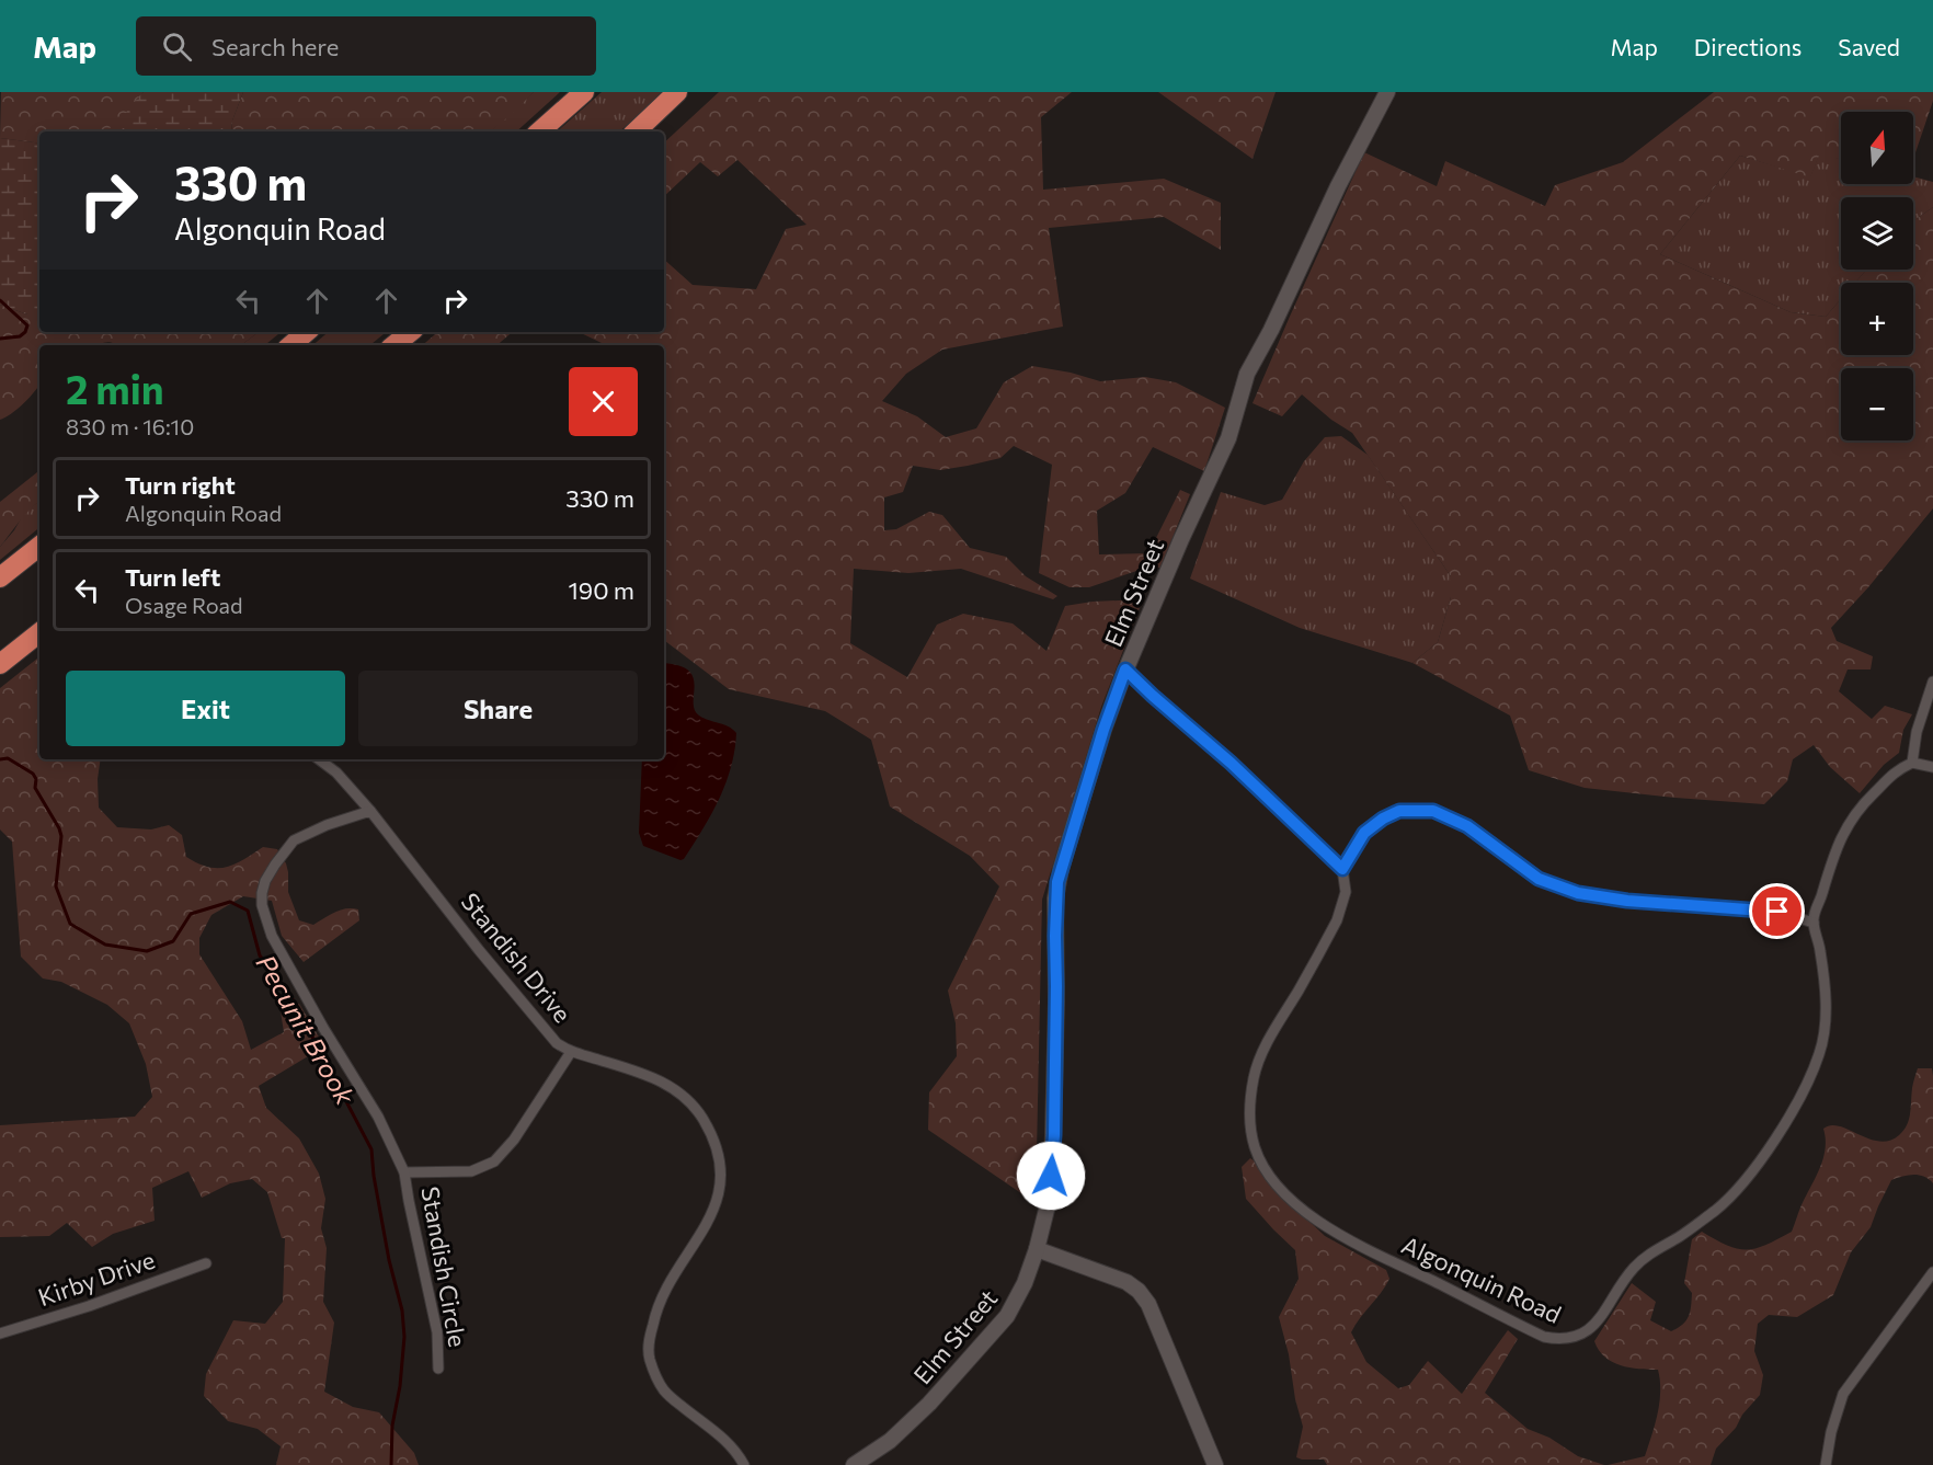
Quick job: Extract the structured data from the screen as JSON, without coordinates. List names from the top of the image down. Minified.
{"streets":{"street":["Elm Street","Standish Drive","Standish Circle","Kirby Drive","Algonquin Road"]},"water":["Pecunit Brook"],"north":"top","page":{"header":"Map","search":"Search here","nav":["Map","Directions","Saved"],"map_buttons":["+","−"],"turn":["330 m","Algonquin Road"],"heading":["2 min","830 m · 16:10"],"list":[{"name":"Turn right","note":"Algonquin Road","value":"330 m"},{"name":"Turn left","note":"Osage Road","value":"190 m"}],"buttons":["Exit","Share"]}}
